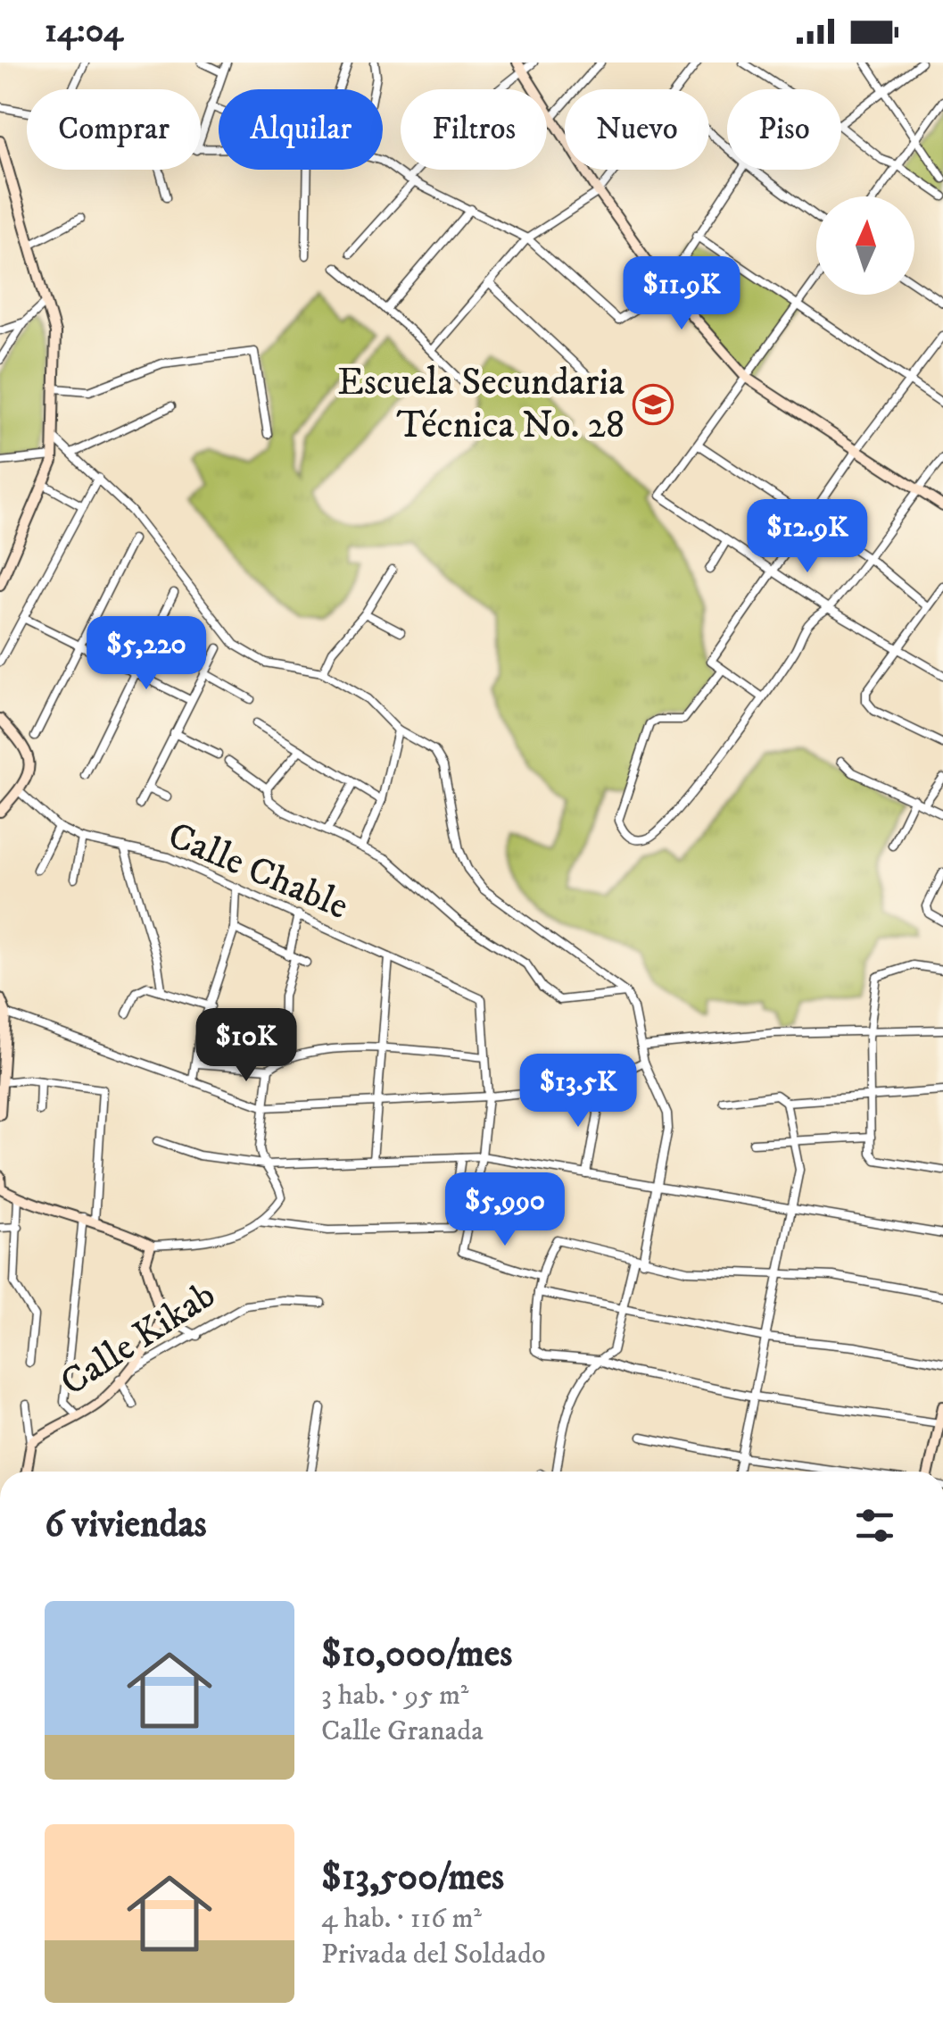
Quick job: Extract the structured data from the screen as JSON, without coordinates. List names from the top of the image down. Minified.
{"streets":{"street":["Calle Chable","Calle Kikab"]},"places":{"school or university":["Escuela Secundaria Técnica No. 28"]},"north":"top","page":{"status":"14:04","chip":["Comprar","Alquilar","Filtros","Nuevo","Piso"],"price":["$11.9K","$12.9K","$5,220","$10K","$13.5K","$5,990"],"heading":"6 viviendas","list":[{"name":"$10,000/mes","note":"3 hab. · 95 m² · Calle Granada"},{"name":"$13,500/mes","note":"4 hab. · 116 m² · Privada del Soldado"}]}}
